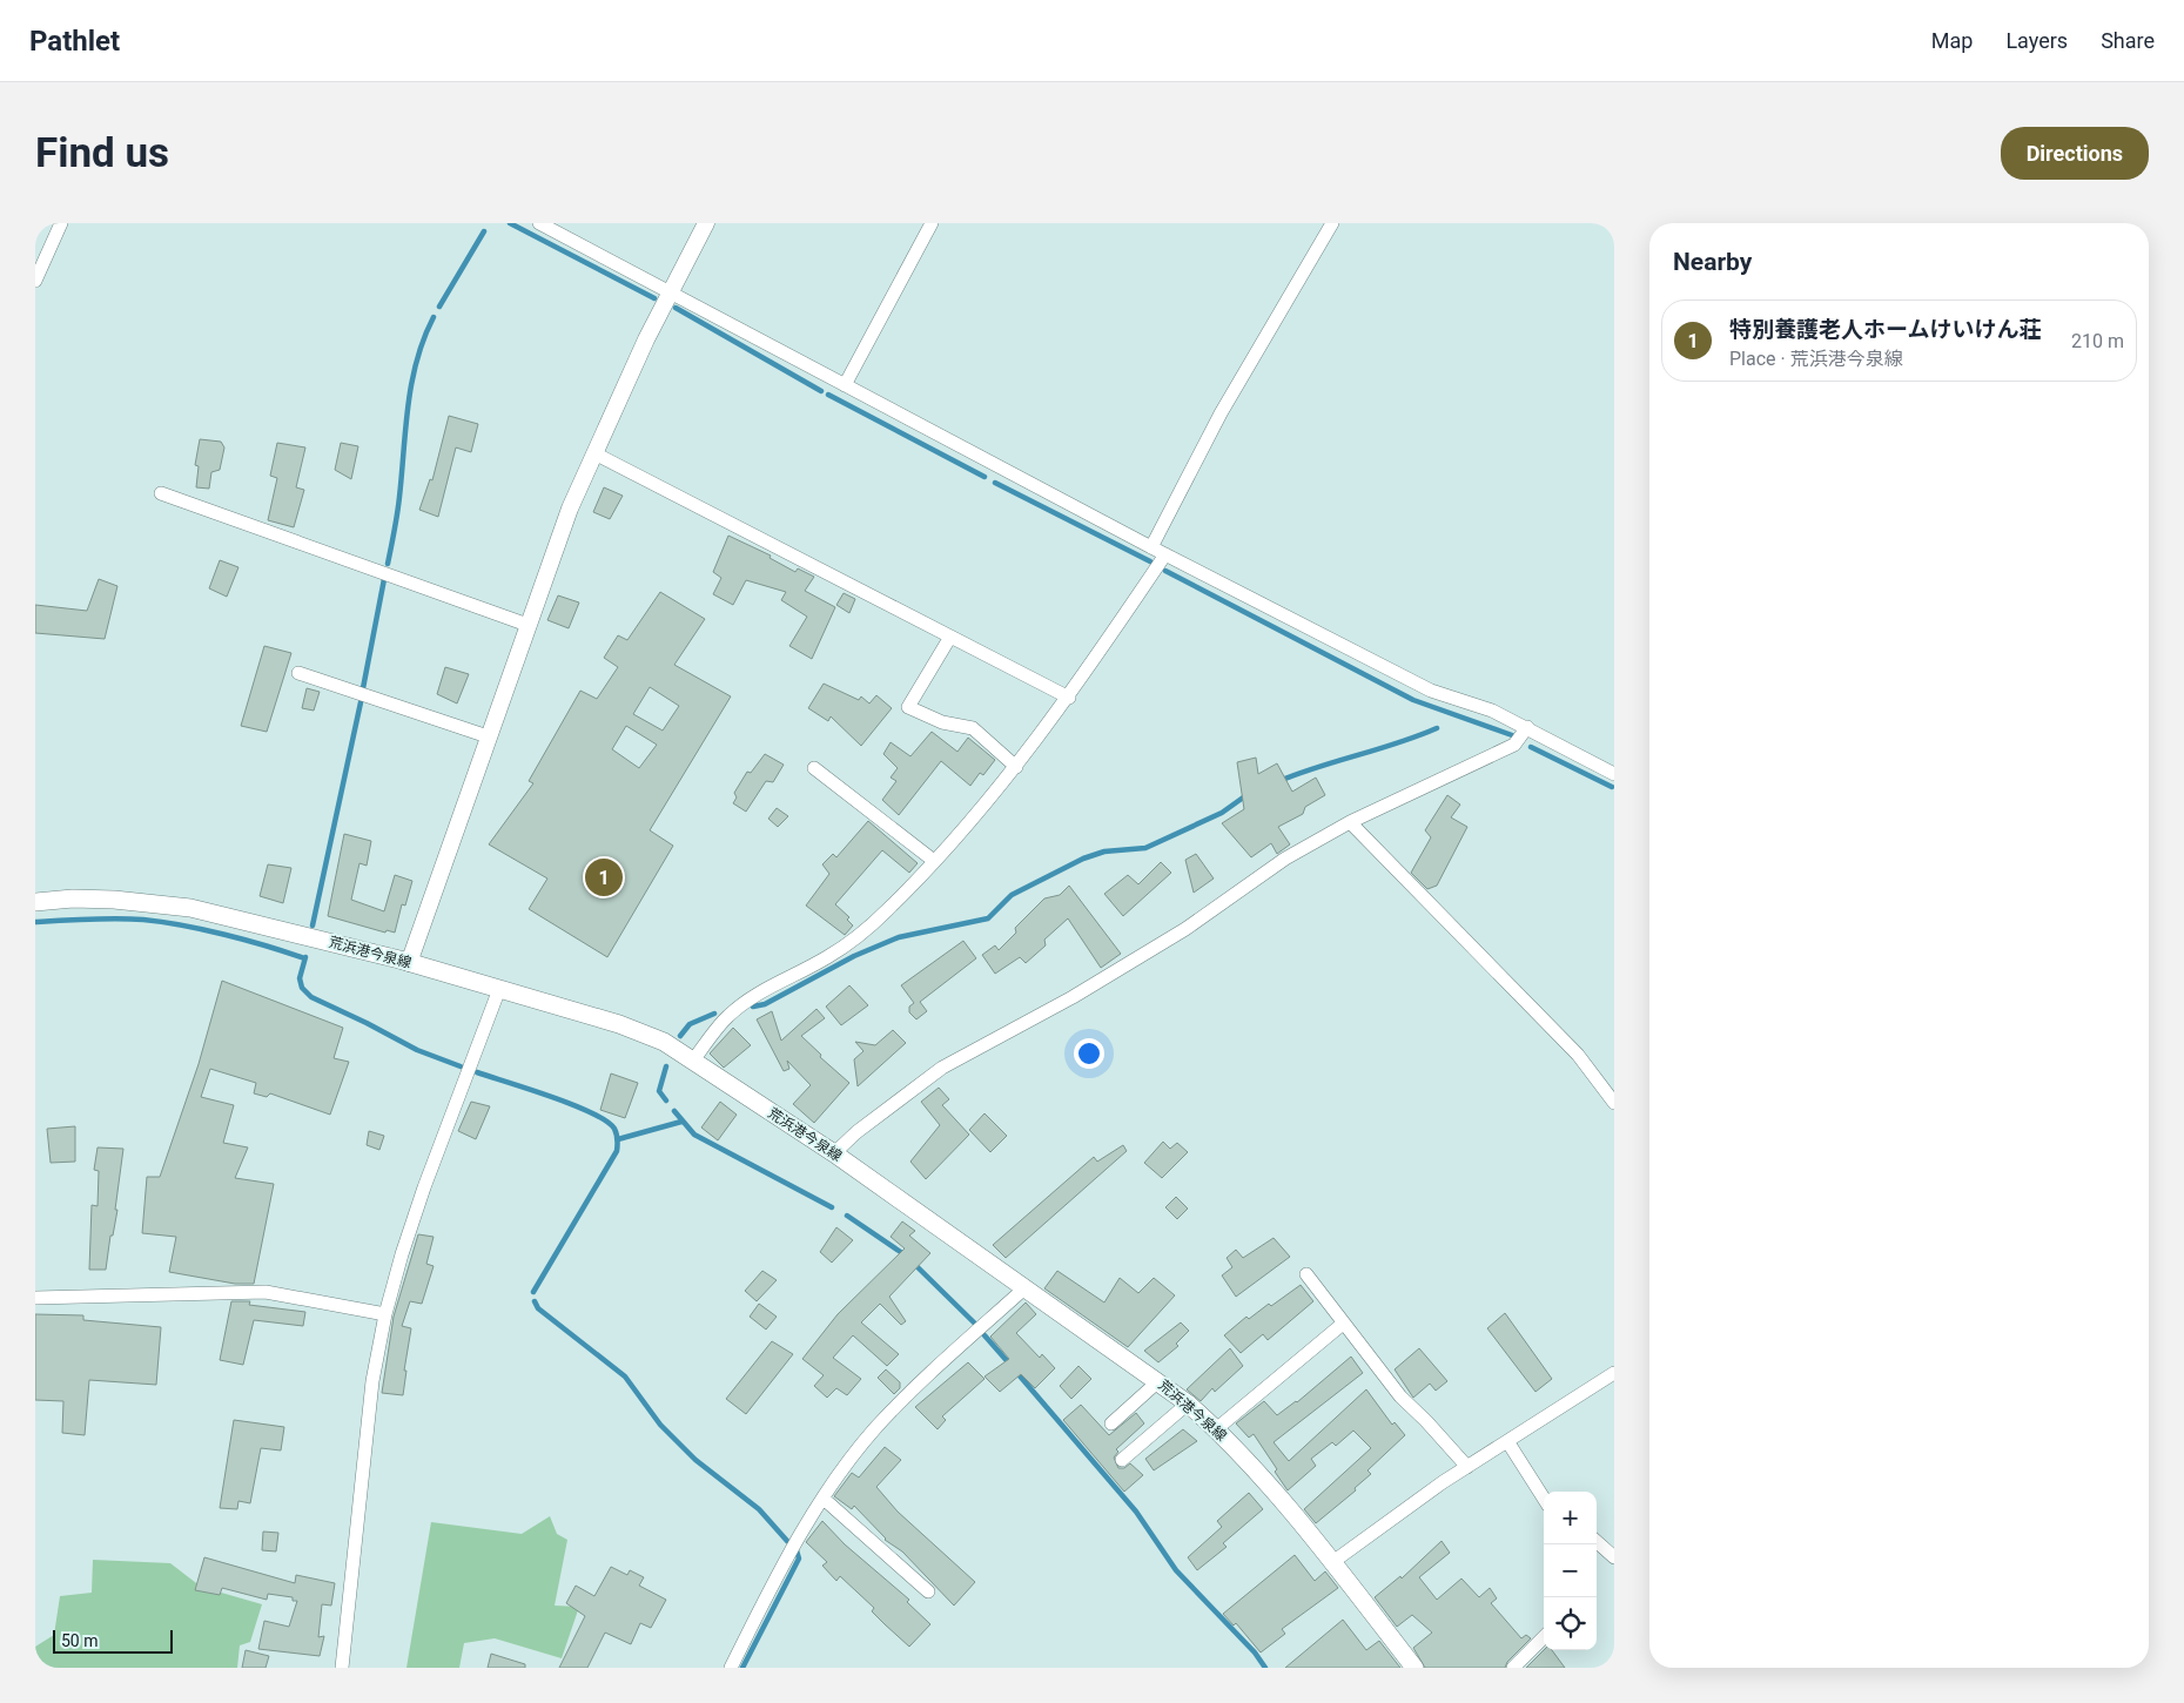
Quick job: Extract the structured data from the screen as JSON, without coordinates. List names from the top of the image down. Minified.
{"streets":{"main road":["荒浜港今泉線"]},"scale_bar":"50 m","page":{"header":"Pathlet","nav":["Map","Layers","Share"],"buttons":"Directions","title":"Find us","heading":"Nearby","list":[{"mark":"1","name":"特別養護老人ホームけいけん荘","note":"Place · 荒浜港今泉線","value":"210 m"}],"pins":"1","map_buttons":["+","−"],"scale":"50 m"}}
